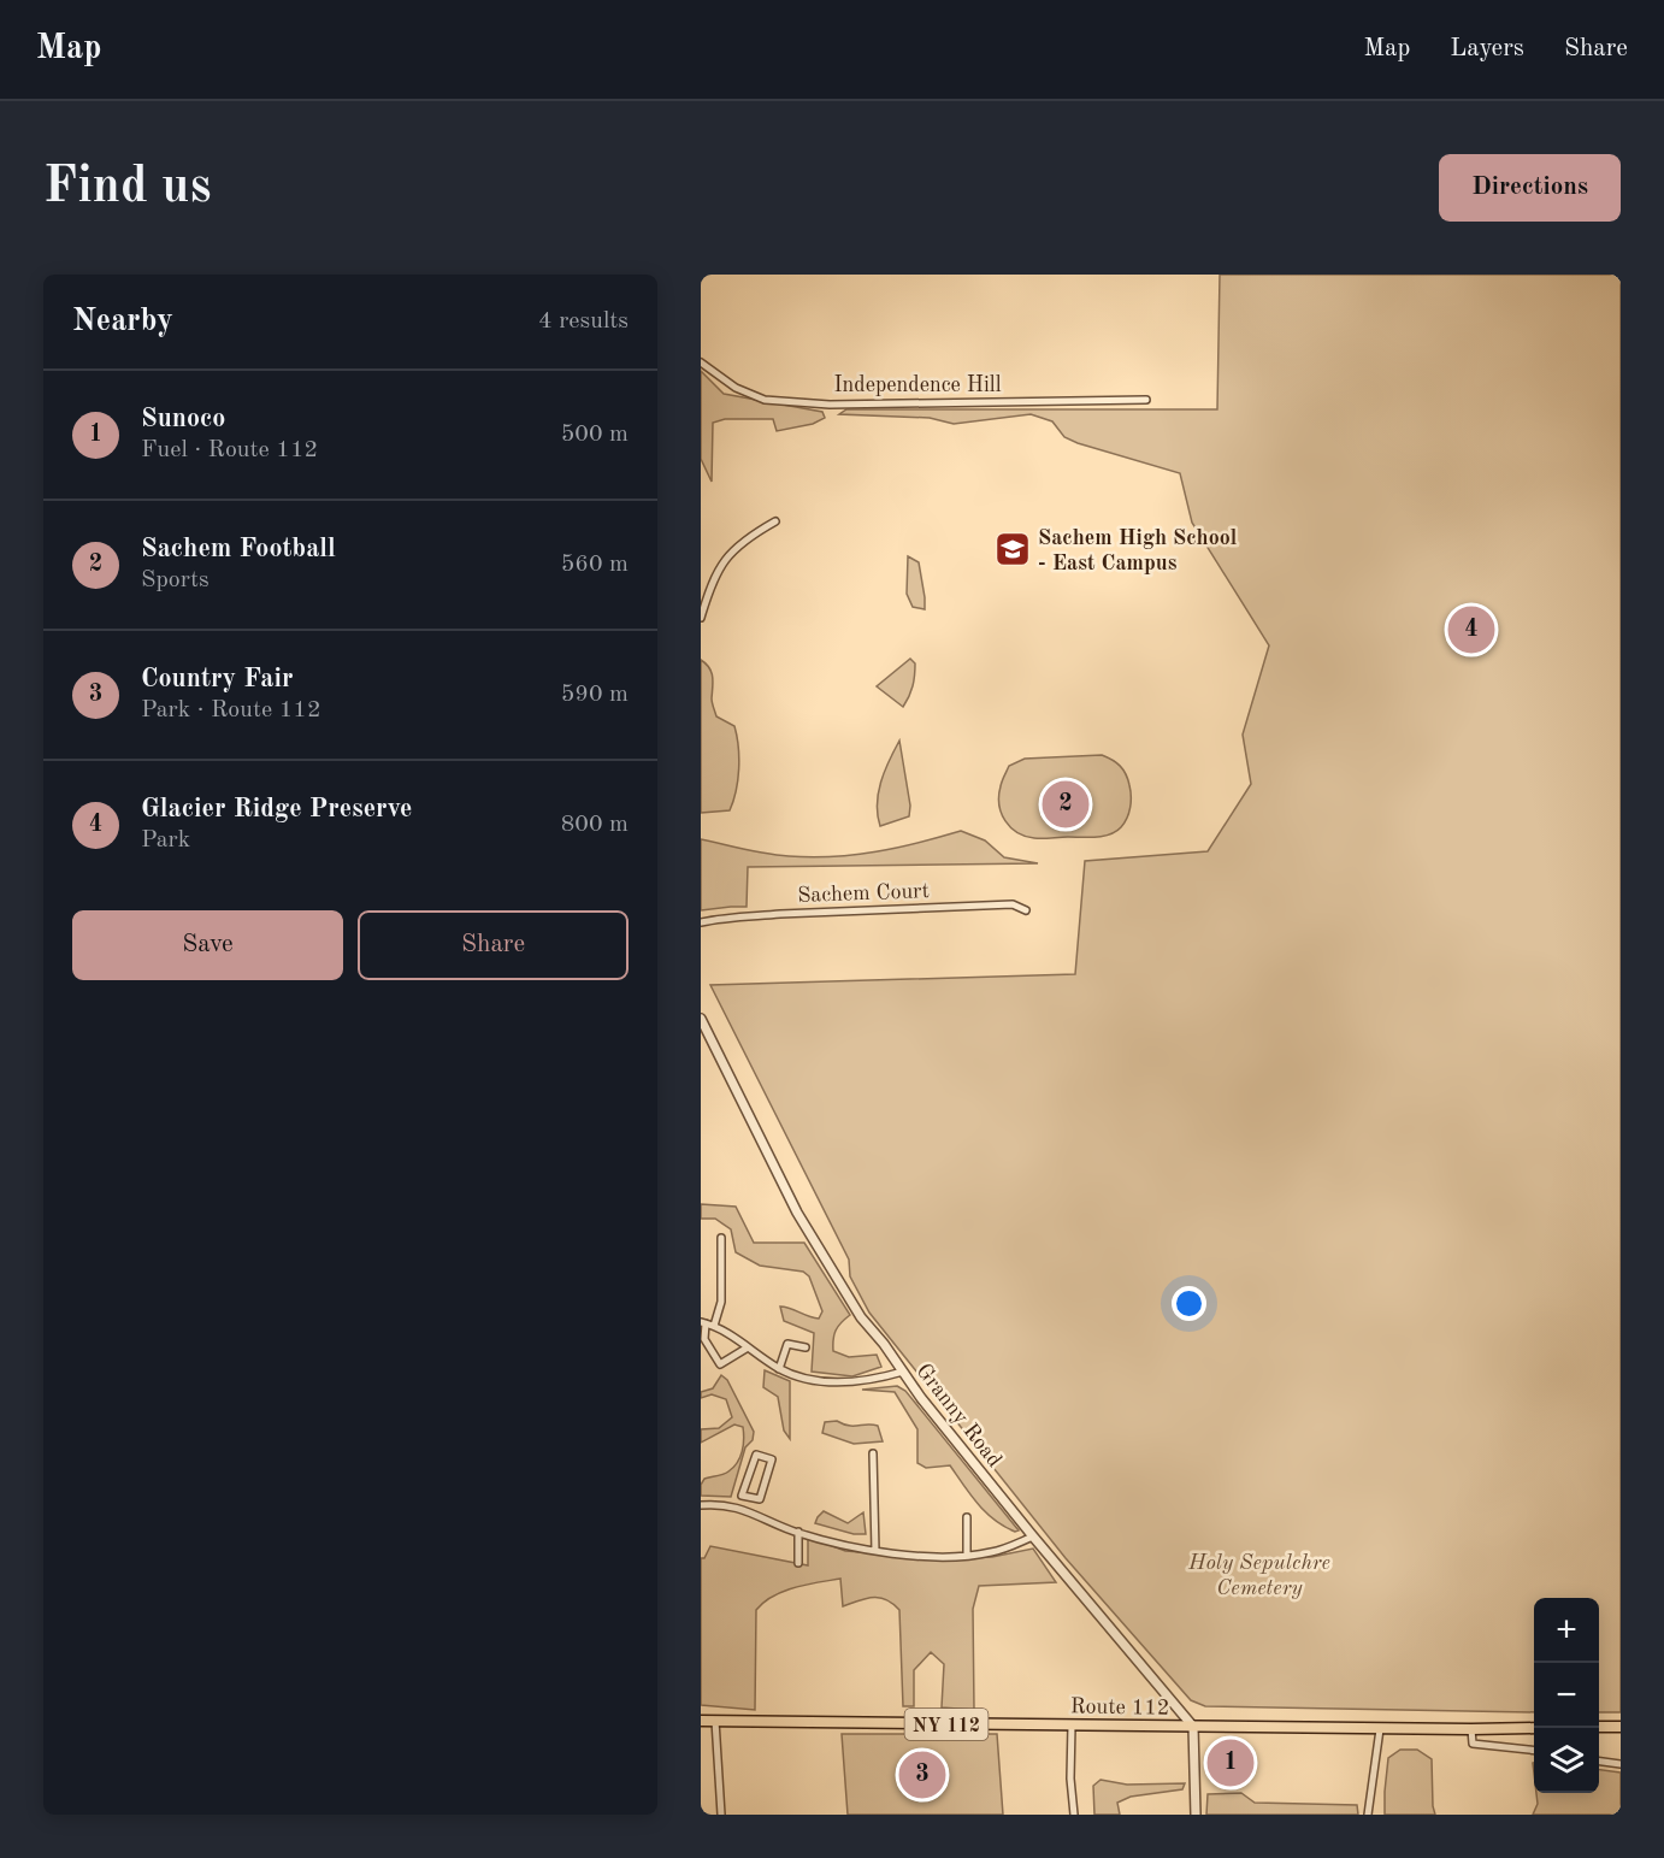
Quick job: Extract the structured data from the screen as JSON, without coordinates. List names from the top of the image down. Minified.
{"streets":{"main road":["Route 112","NY 112"],"street":["Independence Hill","Sachem Court","Granny Road"]},"crossings":[["Granny Road","Route 112"]],"parks":["Holy Sepulchre Cemetery"],"places":{"school or university":["Sachem High School - East Campus"]},"page":{"header":"Map","nav":["Map","Layers","Share"],"buttons":["Directions",["Save","Share"]],"title":"Find us","heading":["Nearby","4 results"],"list":[{"mark":"1","name":"Sunoco","note":"Fuel · Route 112","value":"500 m"},{"mark":"2","name":"Sachem Football","note":"Sports","value":"560 m"},{"mark":"3","name":"Country Fair","note":"Park · Route 112","value":"590 m"},{"mark":"4","name":"Glacier Ridge Preserve","note":"Park","value":"800 m"}],"pins":["4","2","1","3"],"map_buttons":["+","−"]}}
